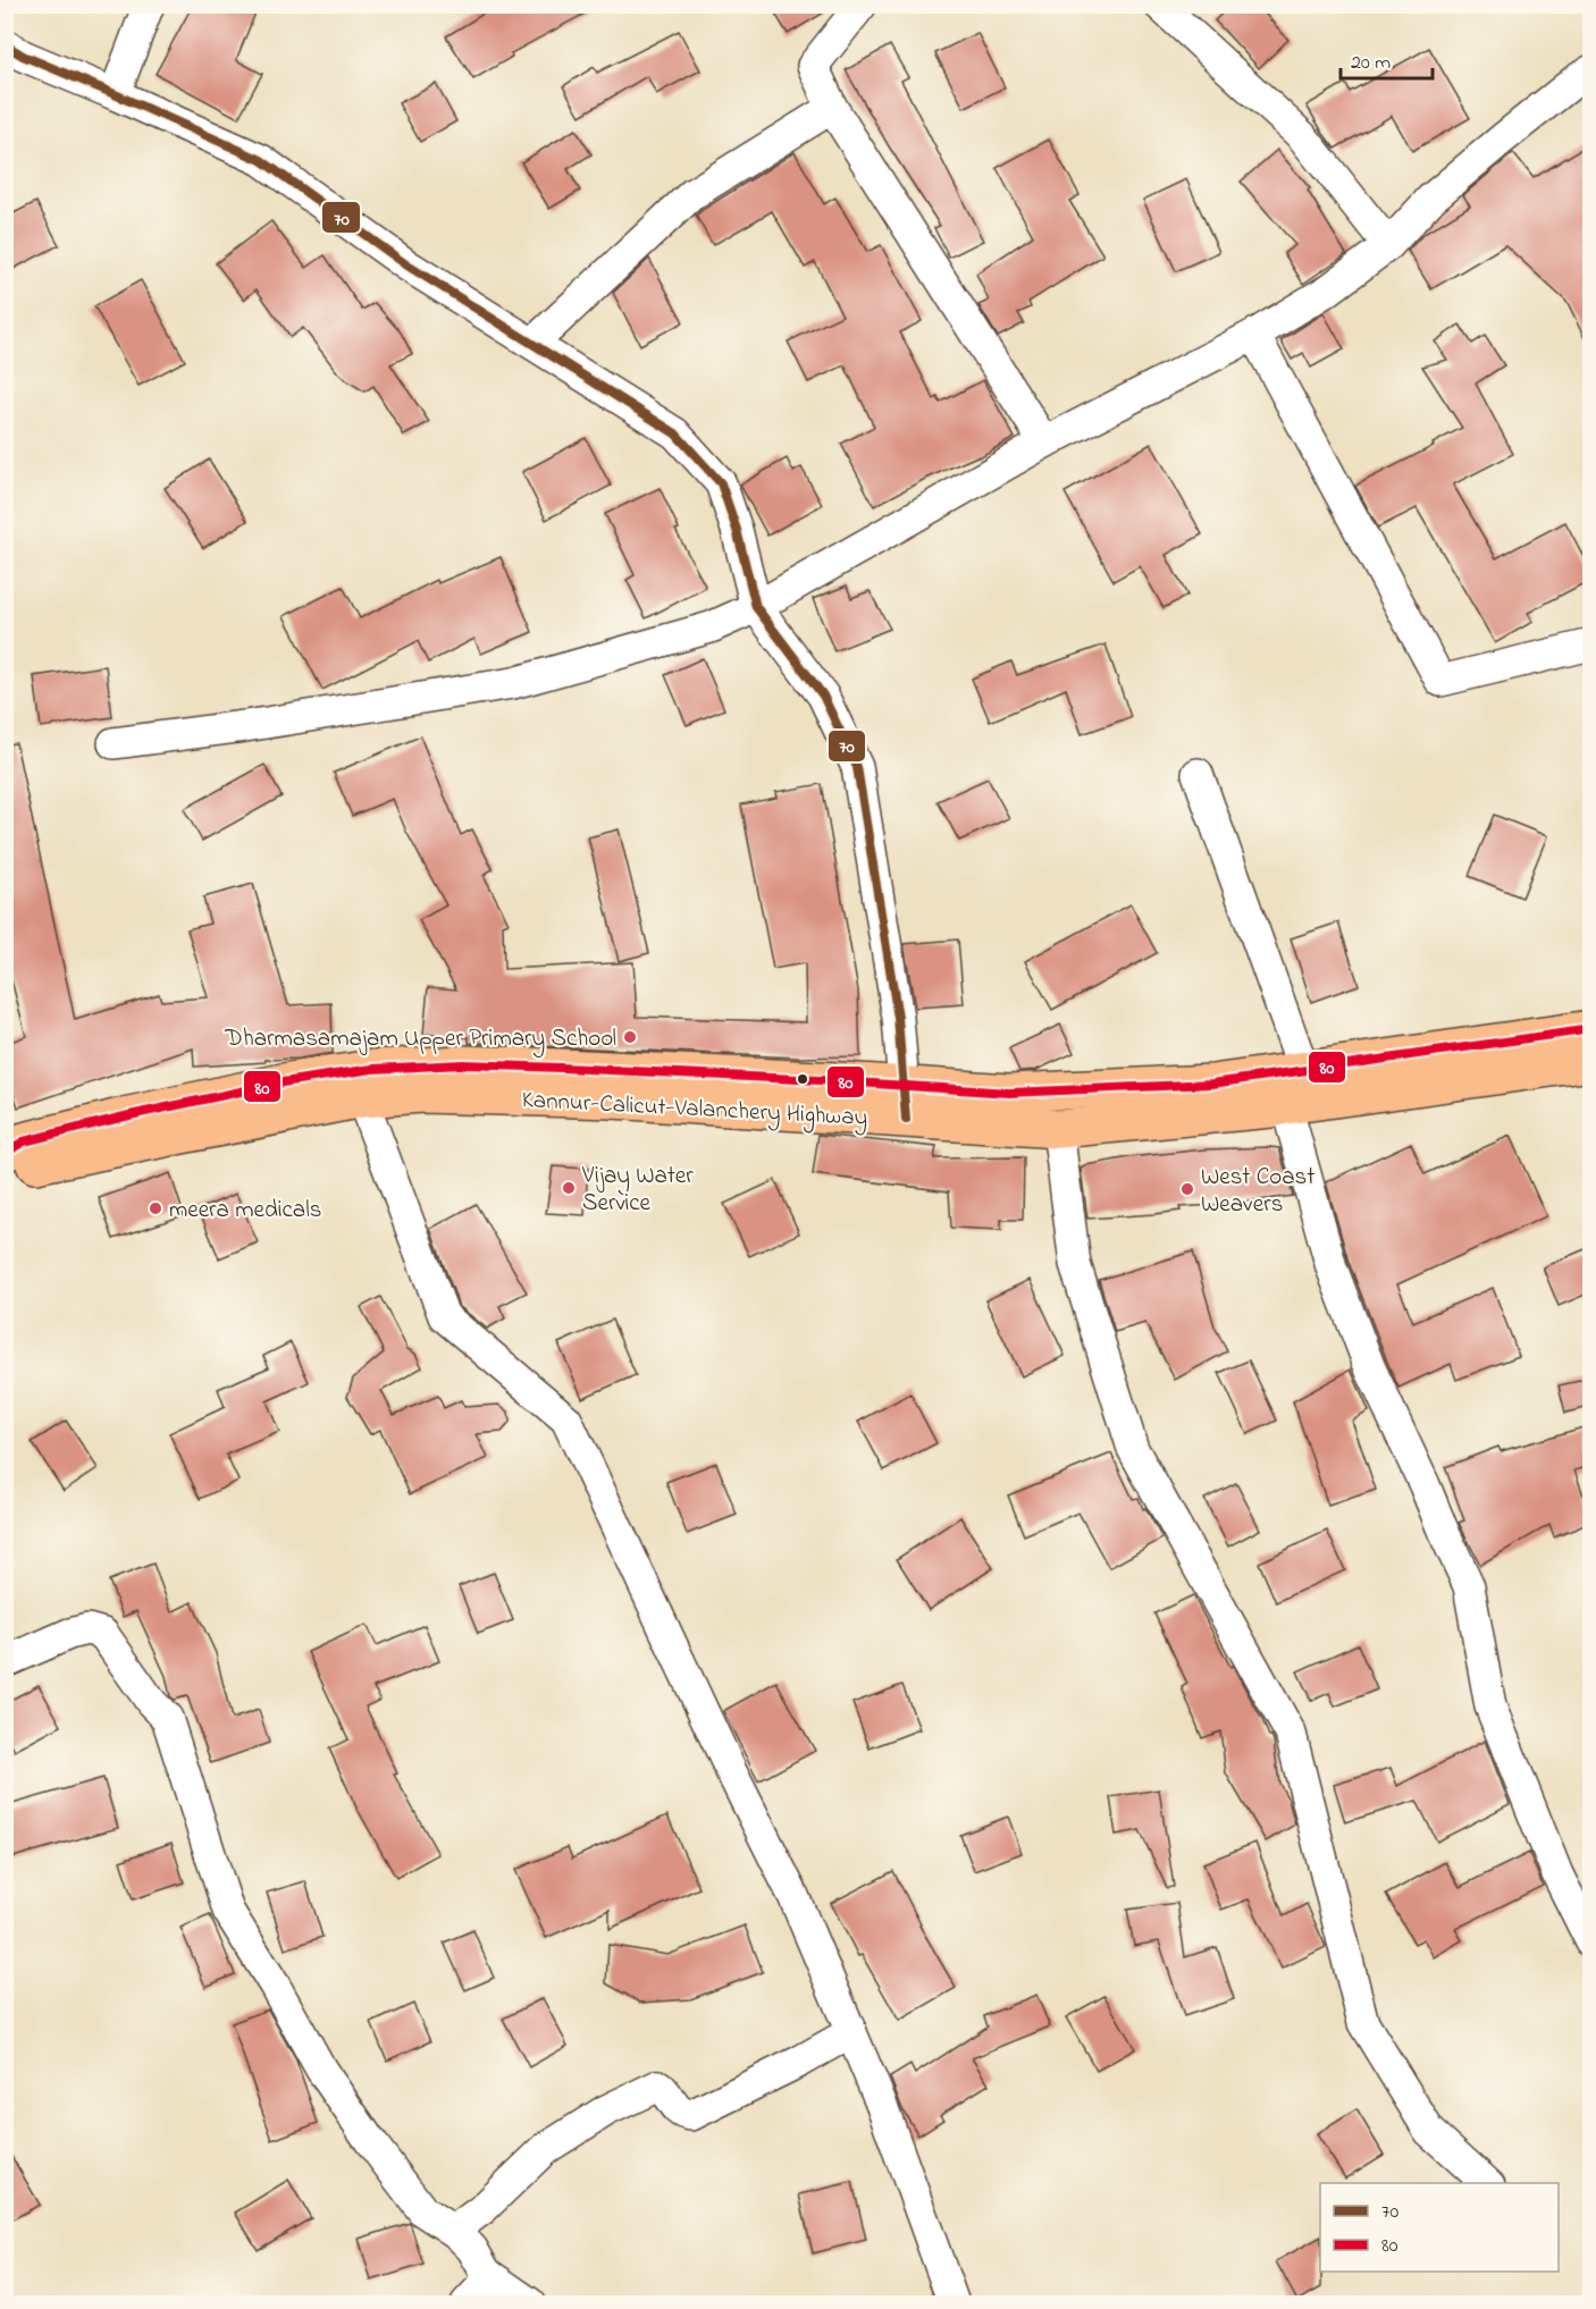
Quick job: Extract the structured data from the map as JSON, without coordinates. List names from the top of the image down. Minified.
{"streets":{"highway":["Kannur-Calicut-Valanchery Highway"]},"places":["Dharmasamajam Upper Primary School","Vijay Water Service","West Coast Weavers","meera medicals"],"lines":["transit line 70","transit line 80"],"legend":["70","80"],"scale_bar":"20 m"}
